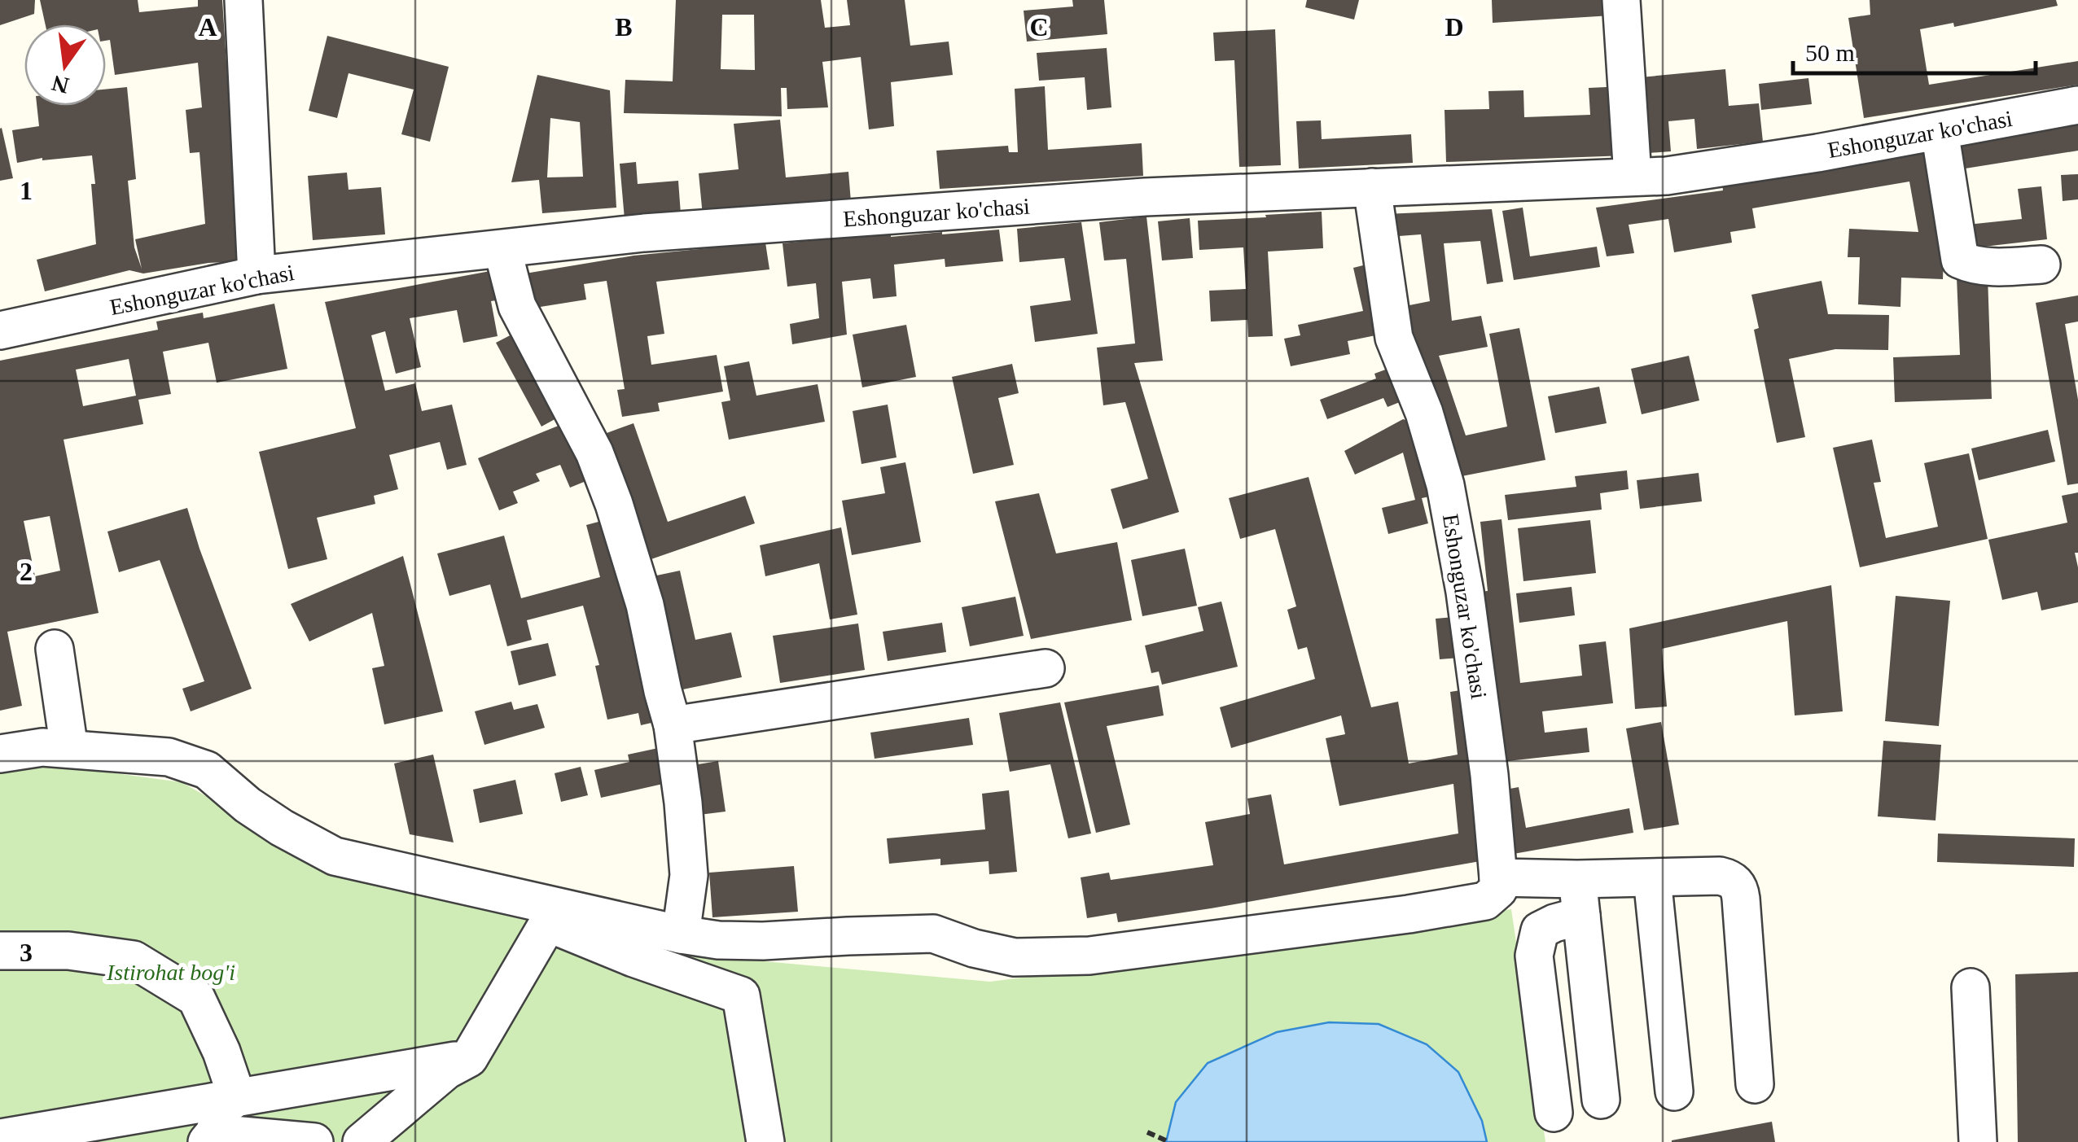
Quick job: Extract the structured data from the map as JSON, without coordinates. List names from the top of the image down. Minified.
{"streets":{"street":["Eshonguzar ko'chasi"]},"parks":["Istirohat bog'i"],"scale_bar":"50 m","north":"bottom","grid":{"columns":["A","B","C","D"],"rows":["1","2","3"]}}
